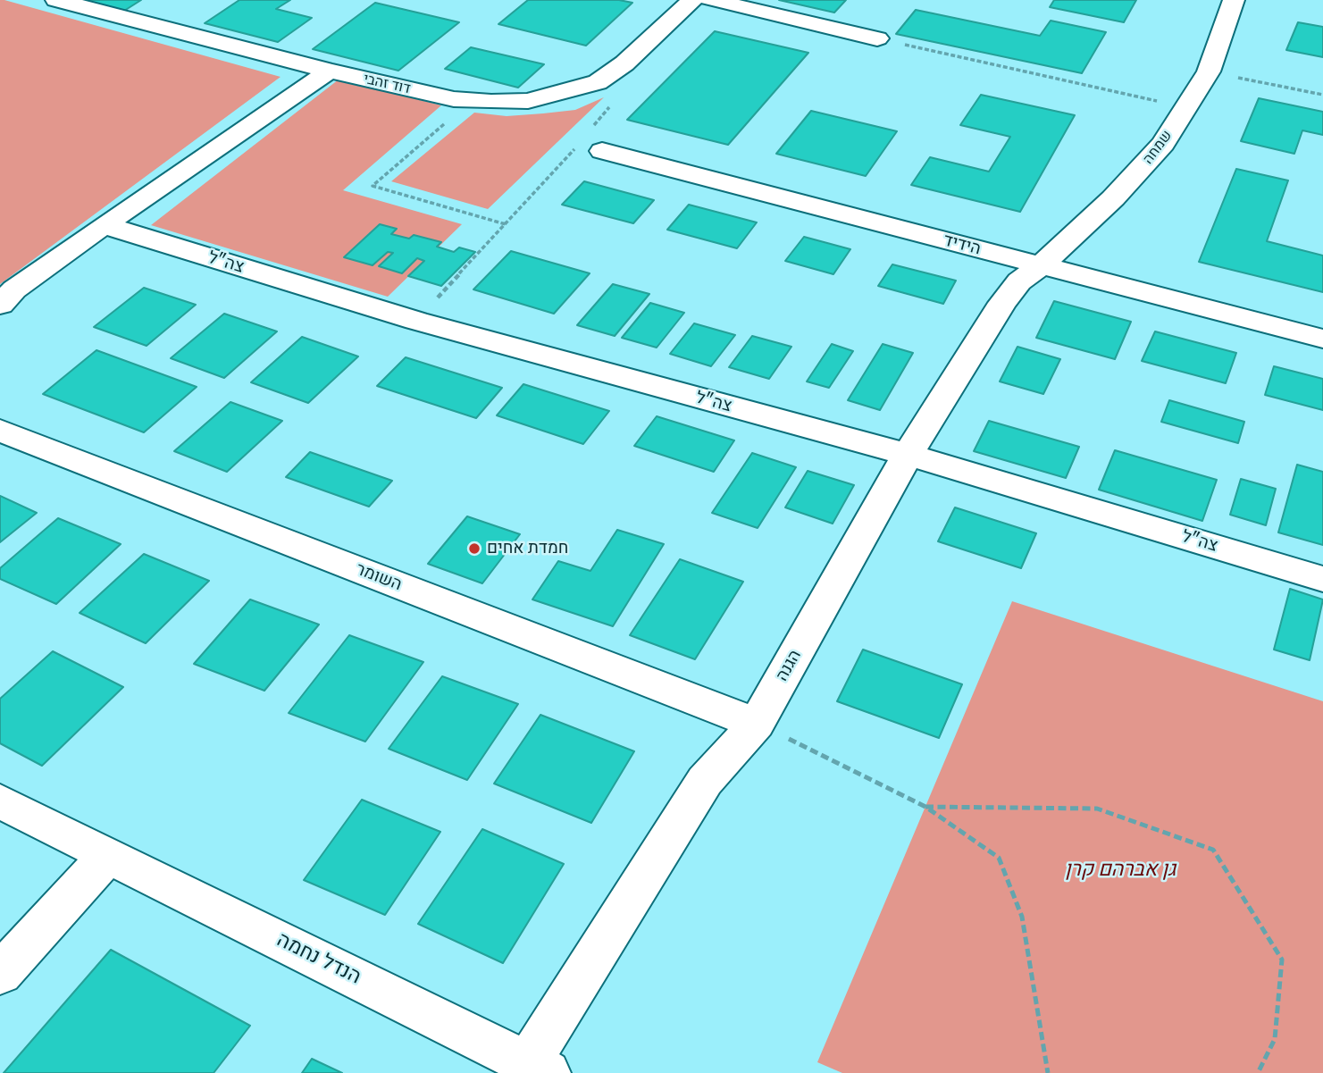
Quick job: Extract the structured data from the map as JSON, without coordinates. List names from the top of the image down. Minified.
{"streets":{"street":["דוד זהבי","שמחה","הידיד","צה\"ל","השומר","הגנה","הנדל נחמה"]},"crossings":[["שמחה","הידיד"],["שמחה","הגנה"],["הידיד","הגנה"],["צה\"ל","הגנה"],["השומר","הגנה"],["הגנה","הנדל נחמה"]],"parks":["גן אברהם קרן"],"places":["חמדת אחים"]}
